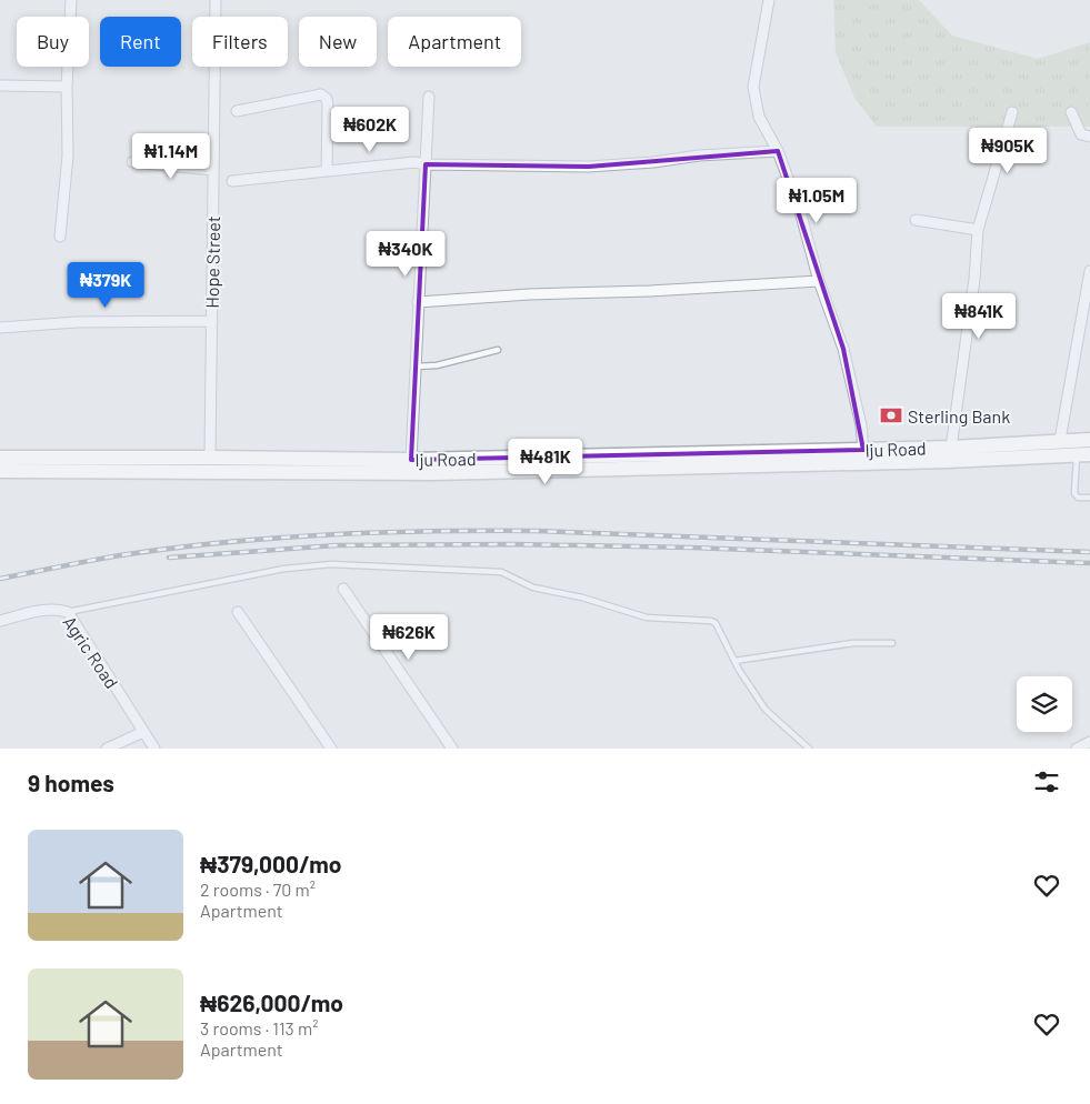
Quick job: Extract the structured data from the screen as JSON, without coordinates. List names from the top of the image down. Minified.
{"streets":{"main road":["Iju Road"],"street":["Hope Street","Agric Road"]},"crossings":[["Hope Street","Iju Road"]],"places":{"bank":["Sterling Bank"]},"page":{"chip":["Buy","Rent","Filters","New","Apartment"],"price":["₦602K","₦905K","₦1.14M","₦1.05M","₦340K","₦379K","₦841K","₦481K","₦626K"],"heading":"9 homes","list":[{"name":"₦379,000/mo","note":"2 rooms · 70 m² · Apartment"},{"name":"₦626,000/mo","note":"3 rooms · 113 m² · Apartment"}]}}
